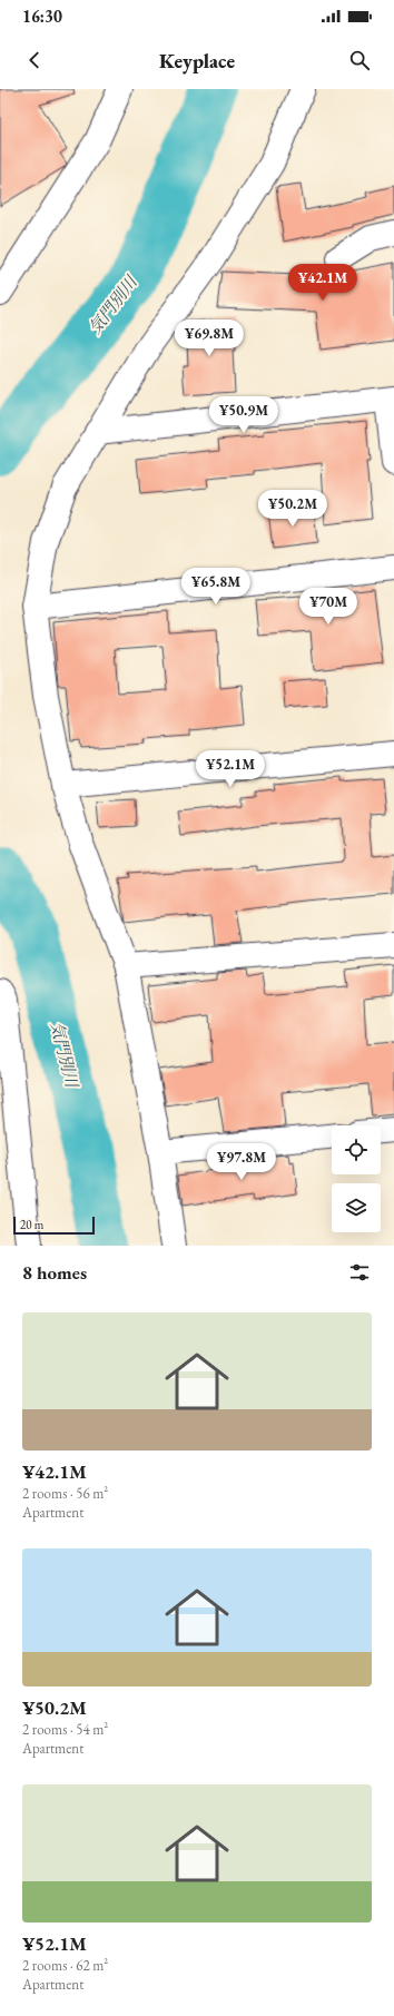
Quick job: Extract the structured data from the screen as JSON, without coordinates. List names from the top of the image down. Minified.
{"water":["気門別川"],"scale_bar":"20 m","page":{"status":"16:30","header":"Keyplace","price":["¥42.1M","¥69.8M","¥50.9M","¥50.2M","¥65.8M","¥70M","¥52.1M","¥97.8M"],"scale":"20 m","heading":"8 homes","list":[{"name":"¥42.1M","note":"2 rooms · 56 m² · Apartment"},{"name":"¥50.2M","note":"2 rooms · 54 m² · Apartment"},{"name":"¥52.1M","note":"2 rooms · 62 m² · Apartment"}]}}
